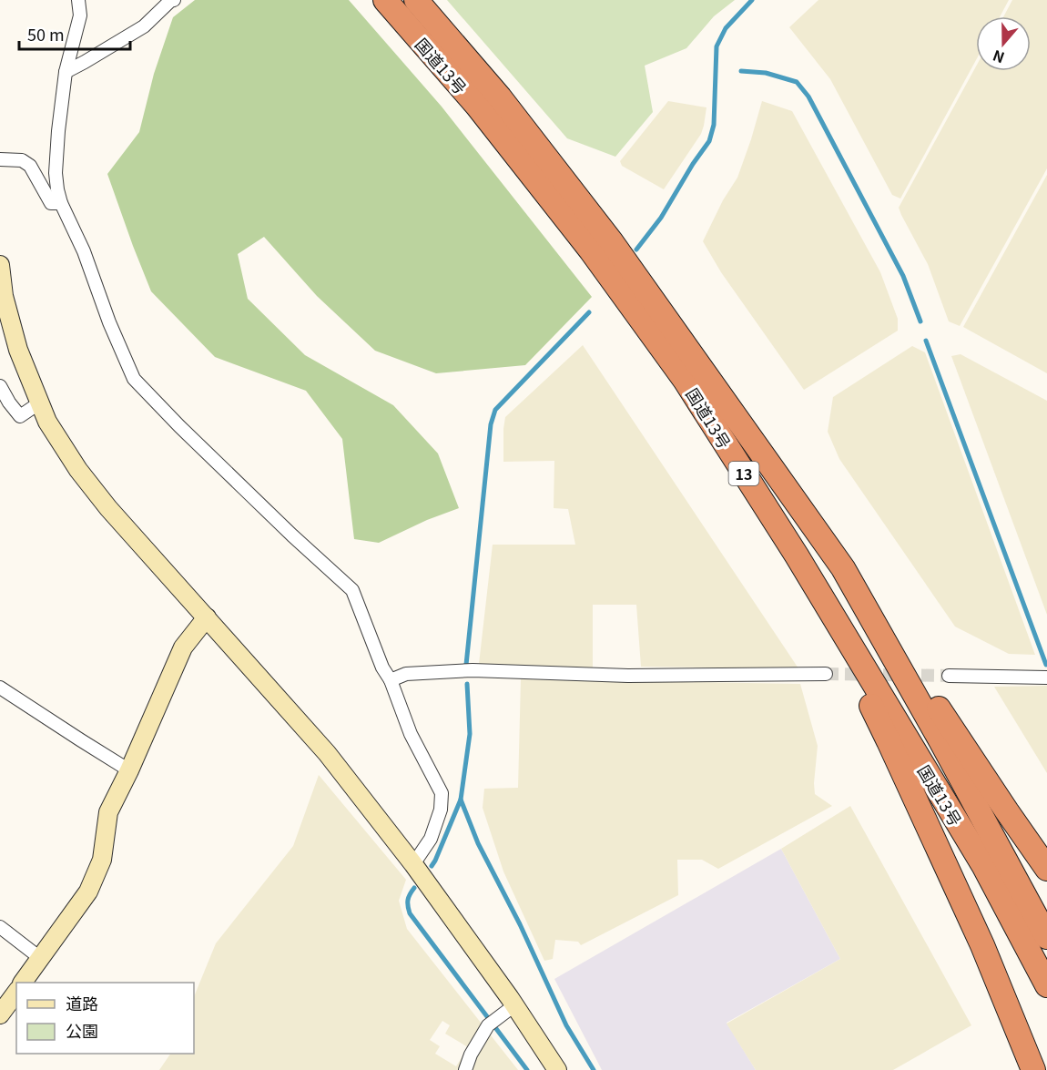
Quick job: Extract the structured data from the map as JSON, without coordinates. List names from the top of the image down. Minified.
{"streets":{"highway":["国道13号","13"]},"crossings":[["国道13号","13"]],"legend":["道路","公園"],"scale_bar":"50 m","north":"bottom"}
